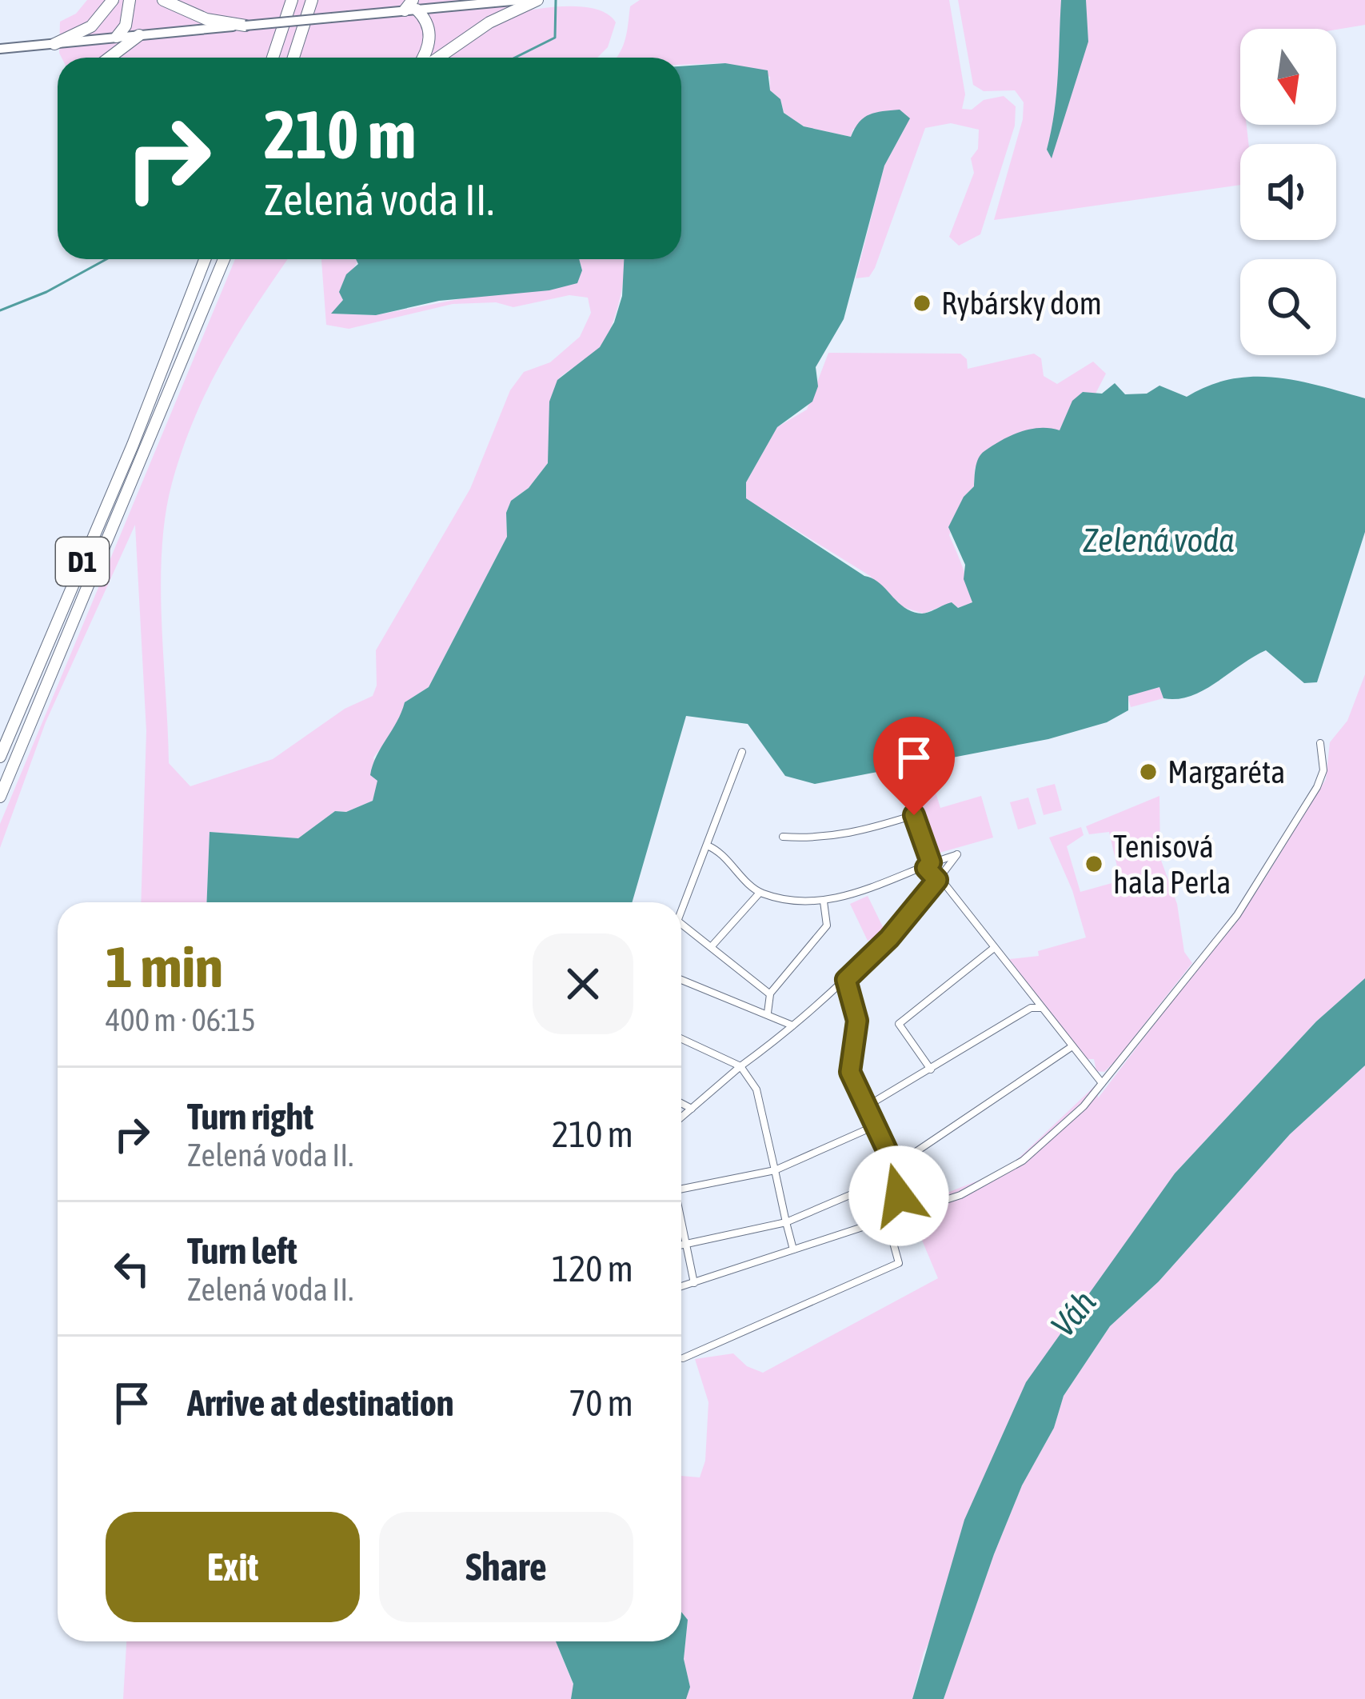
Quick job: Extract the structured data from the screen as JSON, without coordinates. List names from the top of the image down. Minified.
{"streets":{"highway":["D1"]},"water":["Zelená voda","Váh"],"places":["Rybársky dom","Margaréta","Tenisová hala Perla"],"north":"bottom","page":{"turn":["210 m","Zelená voda II."],"heading":["1 min","400 m · 06:15"],"list":[{"name":"Turn right","note":"Zelená voda II.","value":"210 m"},{"name":"Turn left","note":"Zelená voda II.","value":"120 m"},{"name":"Arrive at destination","value":"70 m"}],"buttons":["Exit","Share"]}}
